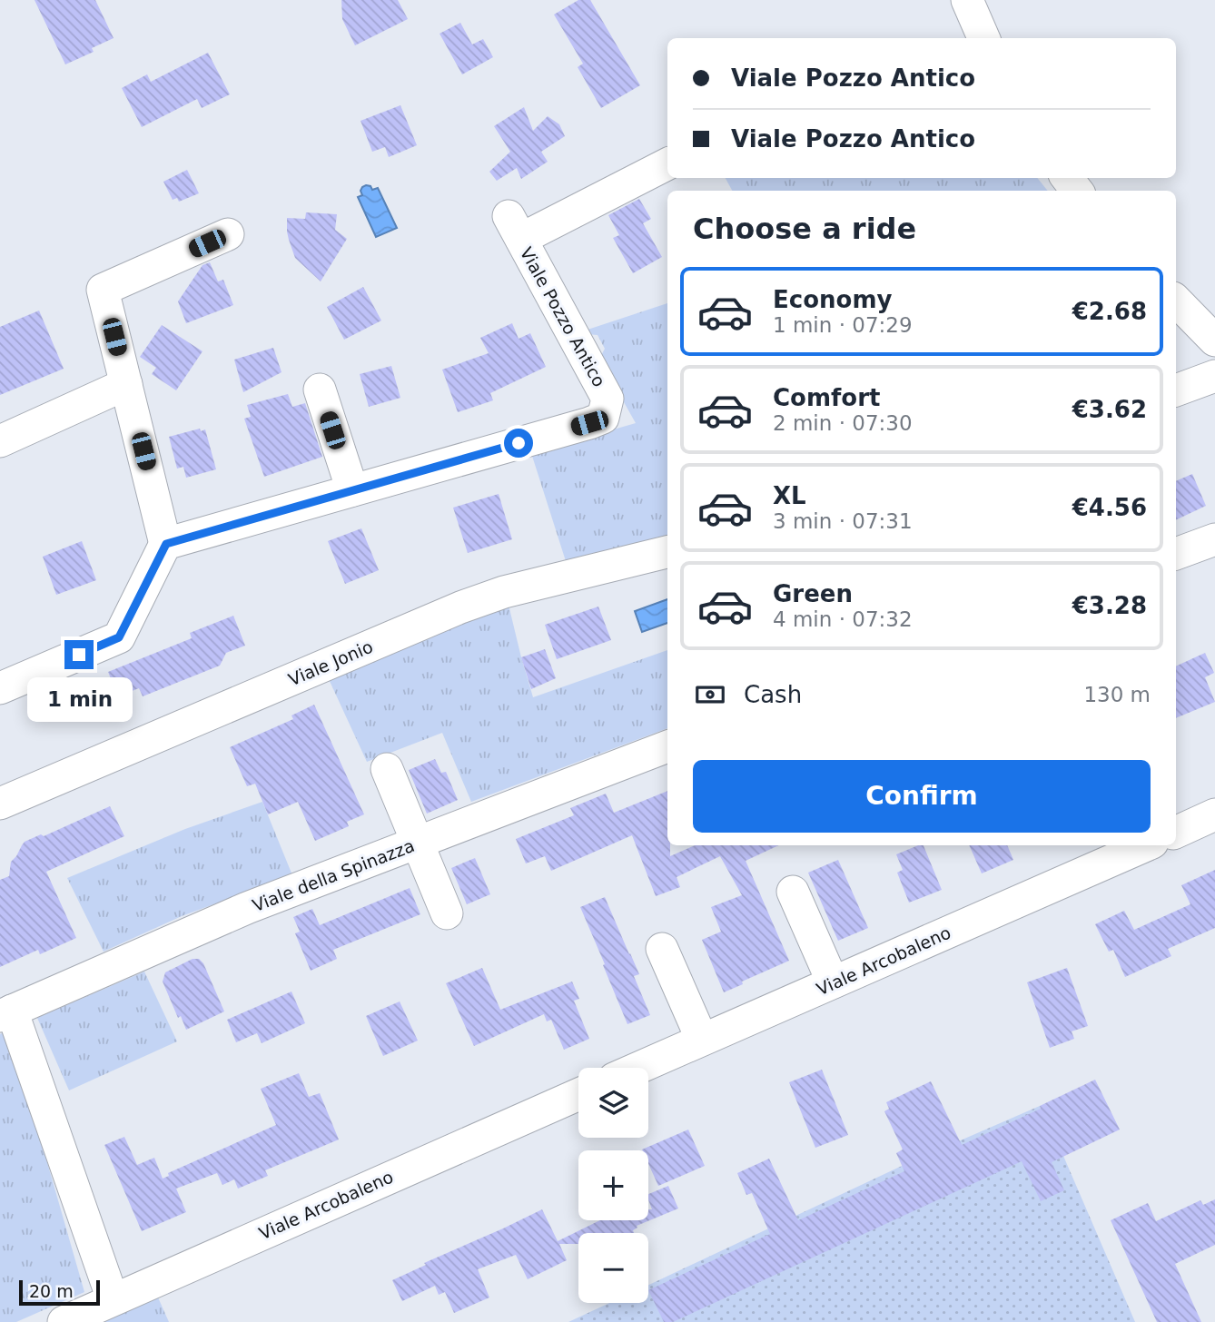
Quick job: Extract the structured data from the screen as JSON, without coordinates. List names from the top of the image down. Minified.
{"streets":{"street":["Viale Pozzo Antico","Viale Jonio","Viale della Spinazza","Viale Arcobaleno"]},"scale_bar":"20 m","page":{"banner":["Viale Pozzo Antico","Viale Pozzo Antico"],"heading":"Choose a ride","list":[{"name":"Economy","note":"1 min · 07:29","value":"€2.68"},{"name":"Comfort","note":"2 min · 07:30","value":"€3.62"},{"name":"XL","note":"3 min · 07:31","value":"€4.56"},{"name":"Green","note":"4 min · 07:32","value":"€3.28"}],"pay":["Cash","130 m"],"bubble":"1 min","buttons":"Confirm","map_buttons":["+","−"],"scale":"20 m"}}
